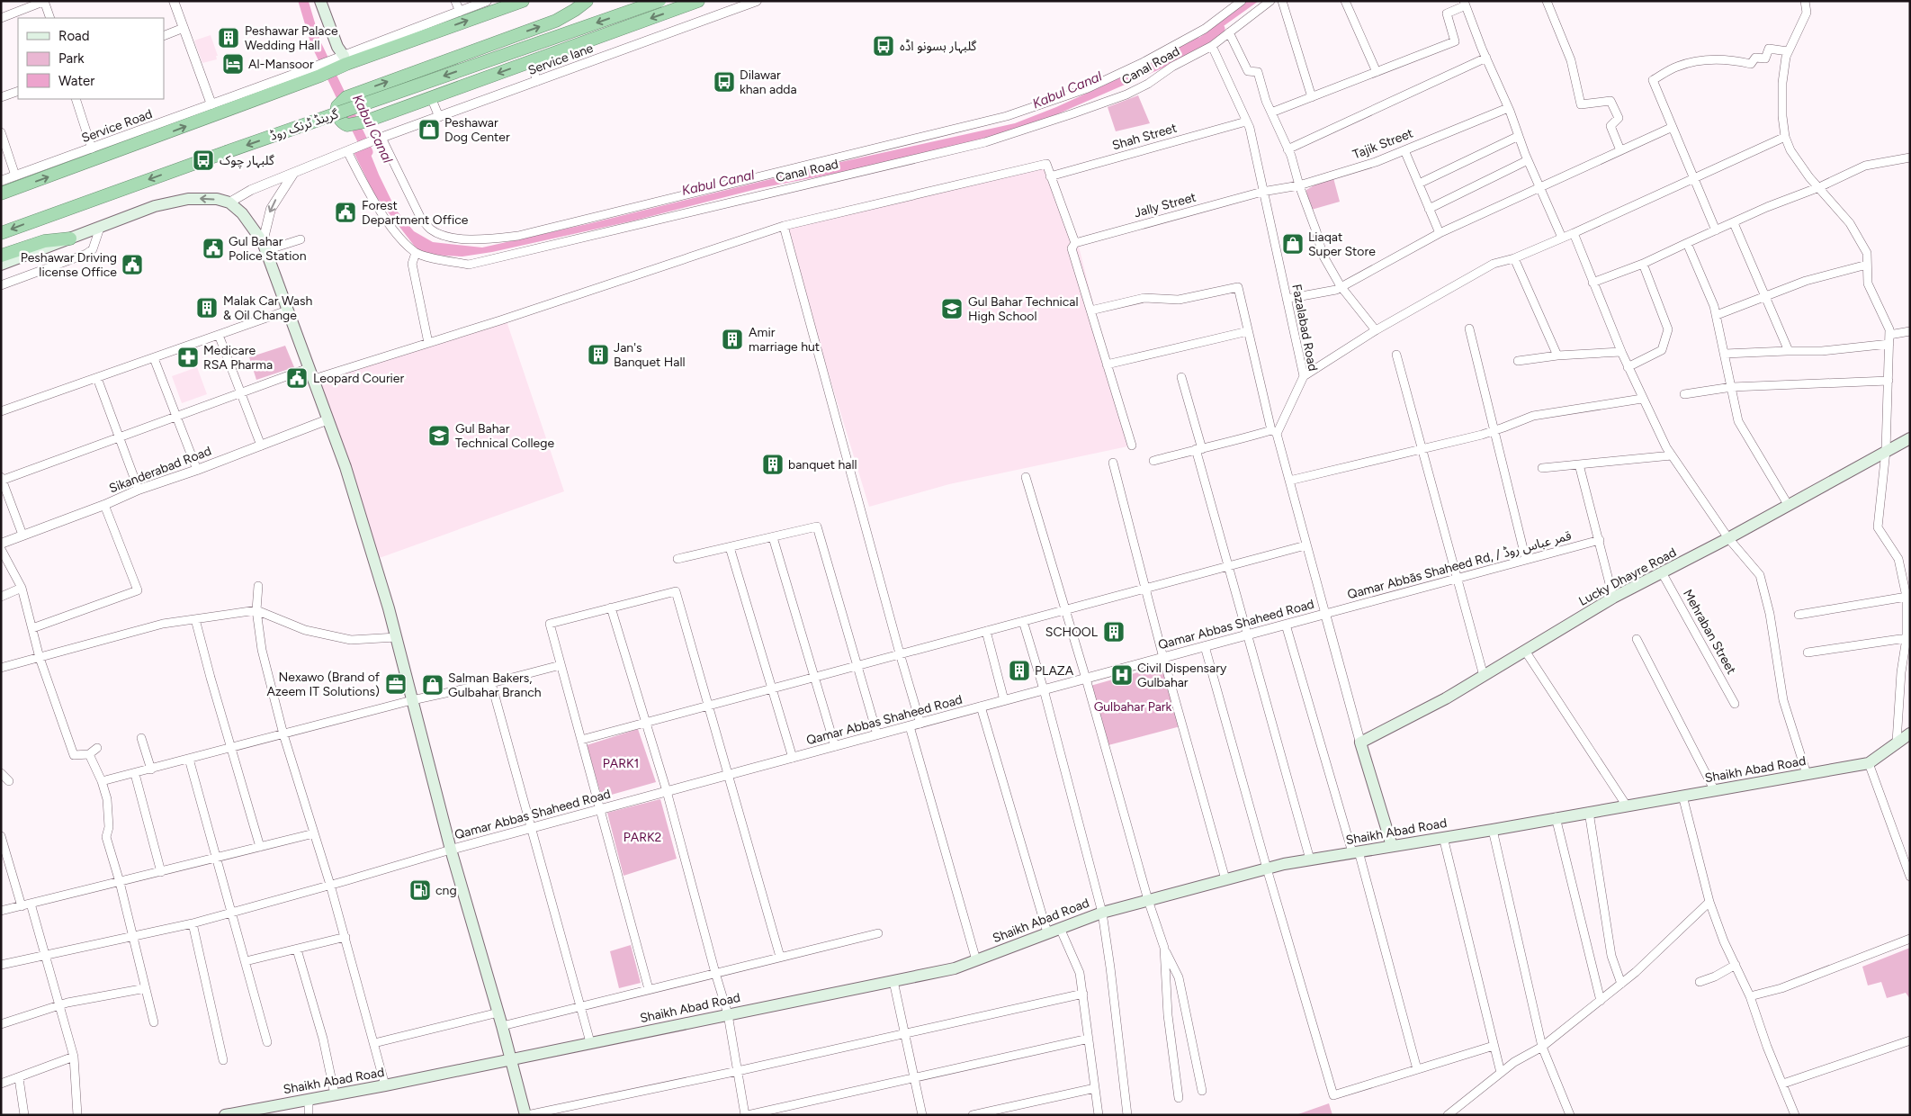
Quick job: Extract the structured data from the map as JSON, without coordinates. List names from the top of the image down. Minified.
{"streets":{"highway":["گرینڈ ٹرنک روڈ"],"main road":["Lucky Dhayre Road","Shaikh Abad Road"],"street":["Service lane","Canal Road","Service Road","Shah Street","Tajik Street","Jally Street","Fazalabad Road","Sikanderabad Road","Qamar Abbās Shaheed Rd, / قمر عباس روڈ","Qamar Abbas Shaheed Road","Mehraban Street"]},"crossings":[["Canal Road","Fazalabad Road"],["Shah Street","Fazalabad Road"],["Tajik Street","Jally Street"],["Tajik Street","Fazalabad Road"],["Jally Street","Fazalabad Road"],["Qamar Abbās Shaheed Rd, / قمر عباس روڈ","Qamar Abbas Shaheed Road"],["Lucky Dhayre Road","Mehraban Street"]],"water":["Kabul Canal"],"parks":["Gulbahar Park","PARK1","PARK2"],"places":{"building":["Peshawar Palace Wedding Hall","Malak Car Wash & Oil Change","Amir marriage hut","Jan's Banquet Hall","banquet hall","SCHOOL","PLAZA"],"bus stop":["گلبہار بسونو اڈہ","Dilawar khan adda","گلبہار چوک"],"hotel":["Al-Mansoor"],"shop":["Peshawar Dog Center","Liaqat Super Store","Salman Bakers, Gulbahar Branch"],"public building":["Forest Department Office","Gul Bahar Police Station","Peshawar Driving license Office","Leopard Courier"],"school or university":["Gul Bahar Technical High School","Gul Bahar Technical College"],"pharmacy":["Medicare RSA Pharma"],"hospital":["Civil Dispensary Gulbahar"],"office":["Nexawo (Brand of Azeem IT Solutions)"],"fuel station":["cng"]},"legend":["Road","Park","Water"]}
